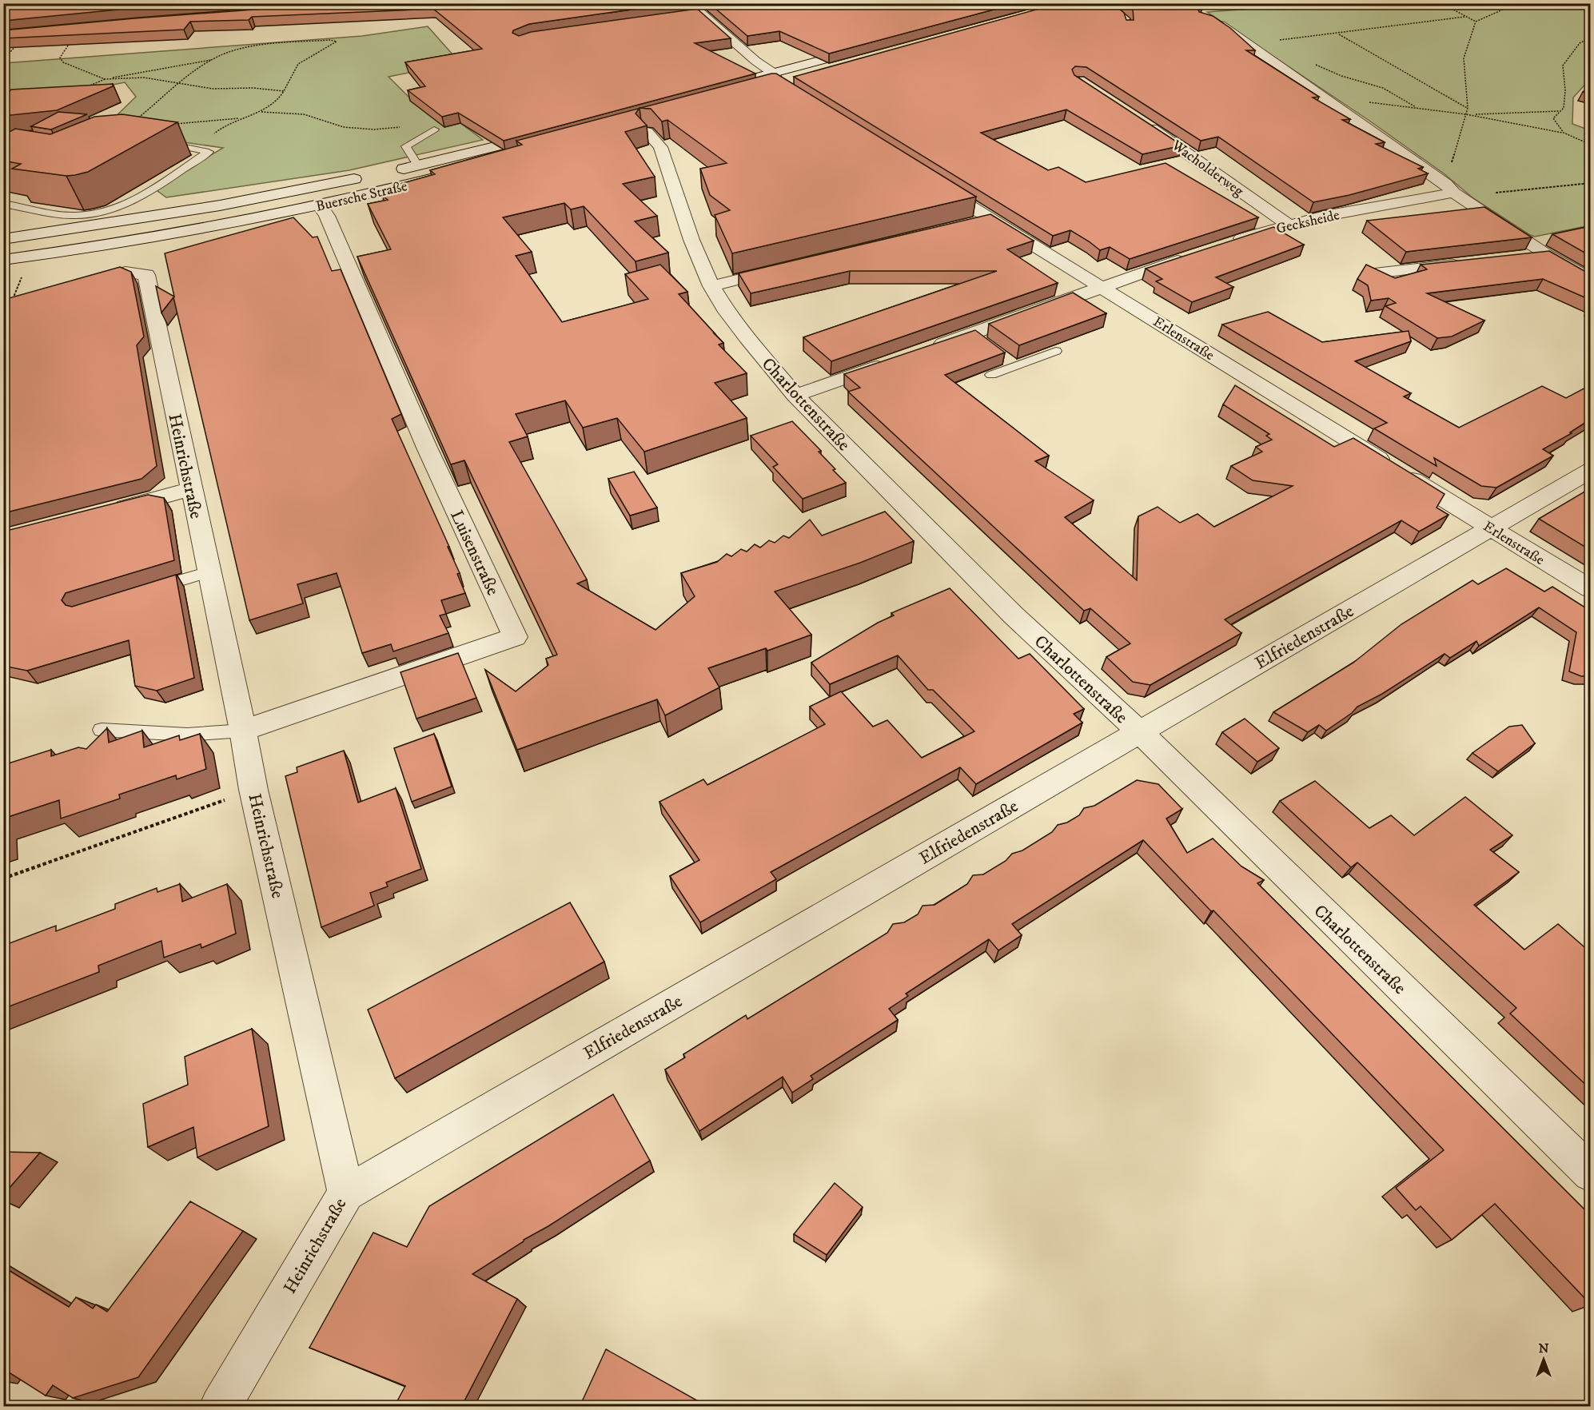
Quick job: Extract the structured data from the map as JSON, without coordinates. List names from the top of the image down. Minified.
{"streets":{"street":["Wacholderweg","Buersche Straße","Gecksheide","Erlenstraße","Charlottenstraße","Heinrichstraße","Luisenstraße","Elfriedenstraße"]},"crossings":[["Wacholderweg","Gecksheide"],["Buersche Straße","Luisenstraße"],["Erlenstraße","Elfriedenstraße"],["Charlottenstraße","Elfriedenstraße"],["Heinrichstraße","Luisenstraße"],["Heinrichstraße","Elfriedenstraße"]],"north":"top"}
